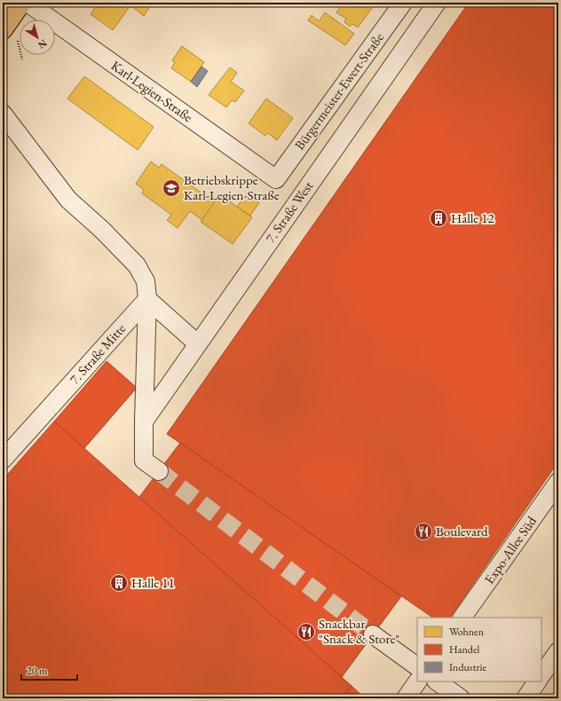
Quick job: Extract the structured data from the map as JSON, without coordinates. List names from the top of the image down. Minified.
{"streets":{"street":["Karl-Legien-Straße","Bürgermeister-Ewert-Straße","7. Straße West","7. Straße Mitte","Expo-Allee Süd"]},"crossings":[["Karl-Legien-Straße","Bürgermeister-Ewert-Straße"]],"places":{"school or university":["Betriebskrippe Karl-Legien-Straße"],"building":["Halle 12","Halle 11"],"restaurant":["Boulevard","Snackbar \"Snack & Store\""]},"legend":["Wohnen","Handel","Industrie"],"scale_bar":"20 m","north":"bottom right"}
